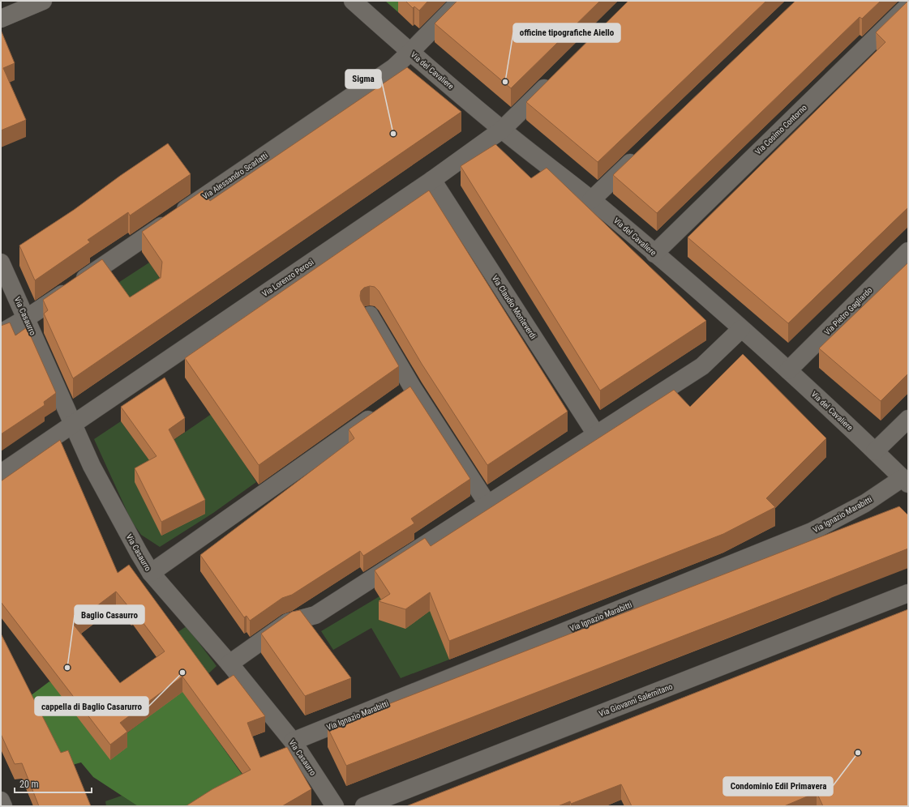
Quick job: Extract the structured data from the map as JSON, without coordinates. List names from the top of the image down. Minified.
{"streets":{"street":["Via del Cavaliere","Via Cosimo Contorno","Via Alessandro Scarlatti","Via Lorenzo Perosi","Via Claudio Monteverdi","Via Pietro Gagliardo","Via Casaurro","Via Ignazio Marabitti","Via Giovanni Salernitano"]},"crossings":[["Via del Cavaliere","Via Cosimo Contorno"],["Via del Cavaliere","Via Alessandro Scarlatti"],["Via del Cavaliere","Via Lorenzo Perosi"],["Via del Cavaliere","Via Pietro Gagliardo"],["Via del Cavaliere","Via Ignazio Marabitti"],["Via Alessandro Scarlatti","Via Casaurro"],["Via Lorenzo Perosi","Via Claudio Monteverdi"],["Via Lorenzo Perosi","Via Casaurro"],["Via Casaurro","Via Ignazio Marabitti"]],"places":["officine tipografiche Aiello","Sigma","Baglio Casaurro","cappella di Baglio Casarurro","Condominio Edil Primavera"],"scale_bar":"20 m"}
